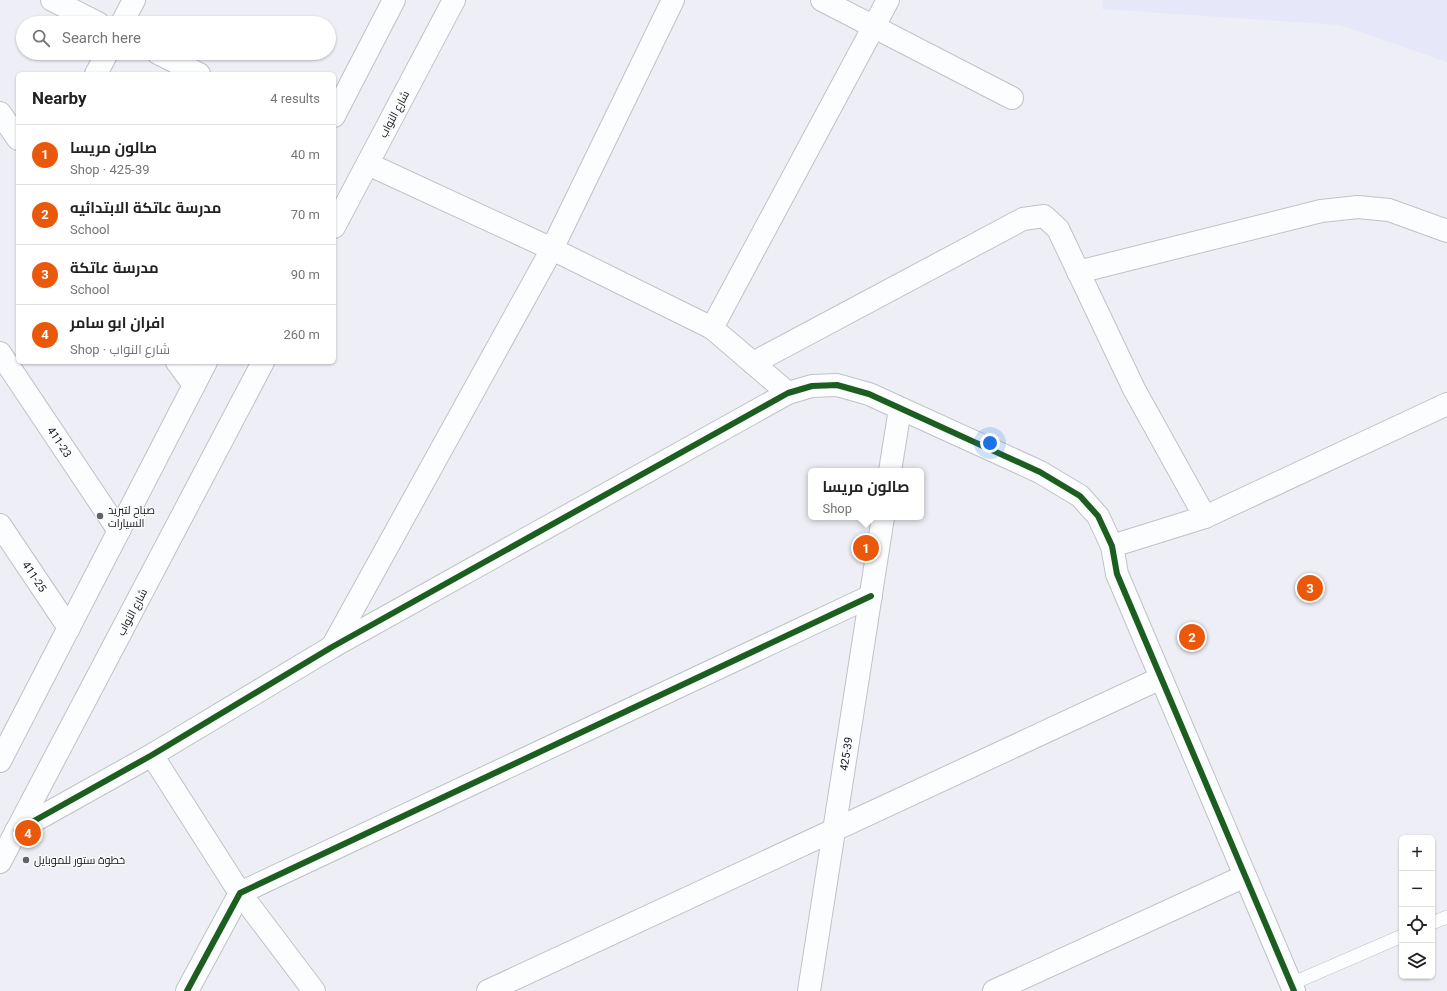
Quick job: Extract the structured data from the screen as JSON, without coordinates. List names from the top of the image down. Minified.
{"streets":{"street":["شارع النواب","411-23","411-25","425-39"]},"places":["صباح لتبريد السيارات","خطوة ستور للموبايل"],"page":{"search":"Search here","heading":["Nearby","4 results"],"list":[{"mark":"1","name":"صالون مريسا","note":"Shop · 425-39","value":"40 m"},{"mark":"2","name":"مدرسة عاتكة الابتدائيه","note":"School","value":"70 m"},{"mark":"3","name":"مدرسة عاتكة","note":"School","value":"90 m"},{"mark":"4","name":"افران ابو سامر","note":"Shop · شارع النواب","value":"260 m"}],"popup":["صالون مريسا","Shop"],"pins":["1","3","2","4"],"map_buttons":["+","−"]}}
